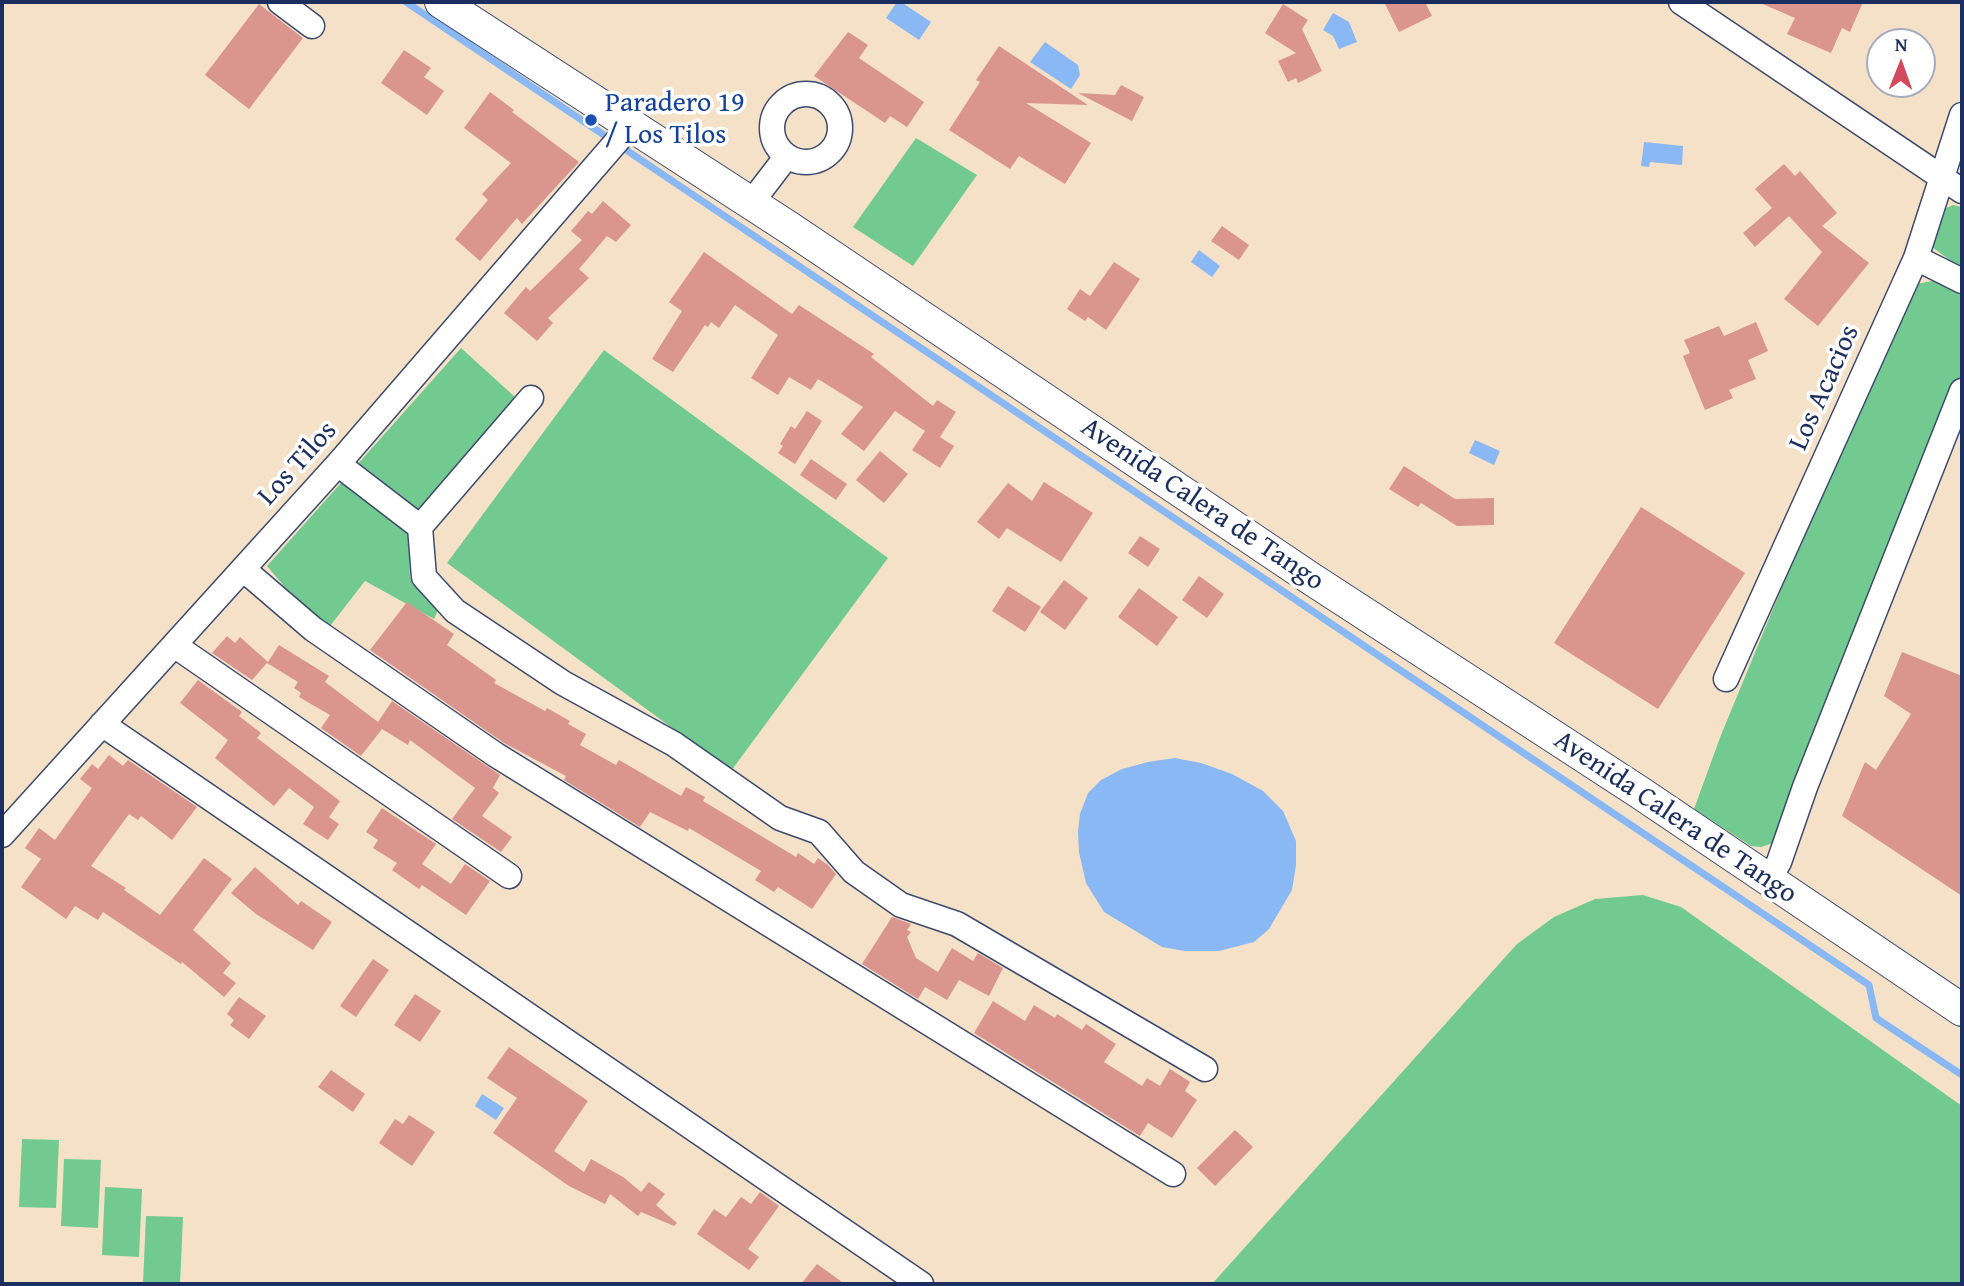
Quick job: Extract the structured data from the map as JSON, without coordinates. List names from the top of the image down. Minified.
{"streets":{"main road":["Avenida Calera de Tango"],"street":["Los Acacios","Los Tilos"]},"crossings":[["Los Tilos","Avenida Calera de Tango"]],"places":["Paradero 19 / Los Tilos"],"north":"top"}
